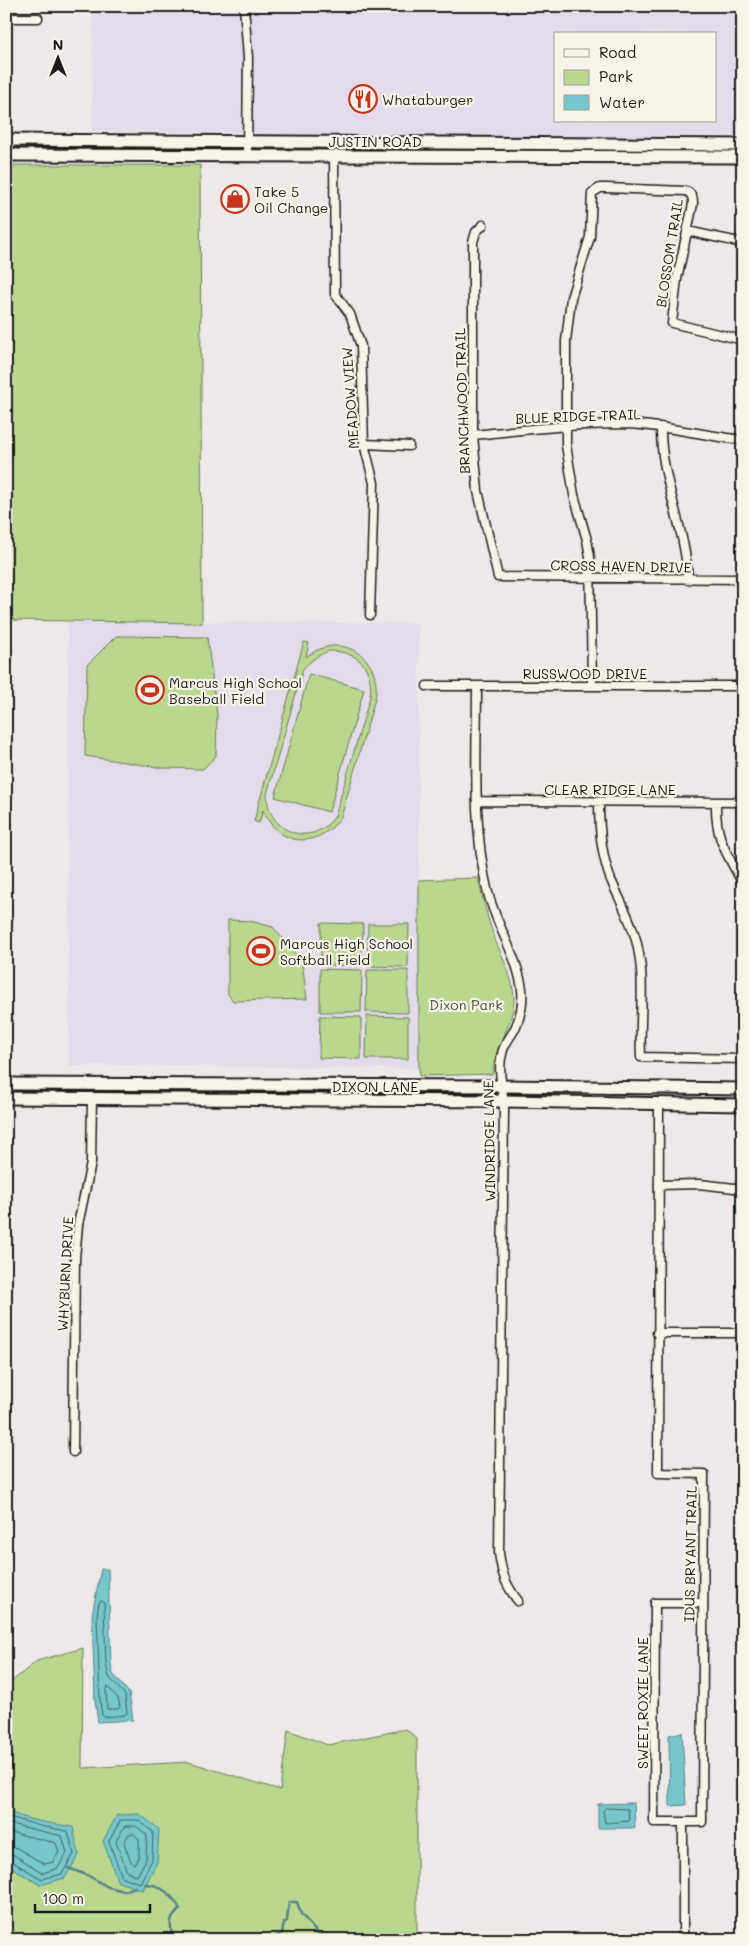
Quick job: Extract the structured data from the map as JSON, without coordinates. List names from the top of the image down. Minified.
{"streets":{"main road":["JUSTIN ROAD","DIXON LANE"],"street":["BLOSSOM TRAIL","MEADOW VIEW","BRANCHWOOD TRAIL","BLUE RIDGE TRAIL","CROSS HAVEN DRIVE","RUSSWOOD DRIVE","CLEAR RIDGE LANE","WINDRIDGE LANE","WHYBURN DRIVE","IDUS BRYANT TRAIL","SWEET ROXIE LANE"]},"crossings":[["JUSTIN ROAD","MEADOW VIEW"],["BLOSSOM TRAIL","BLUE RIDGE TRAIL"],["BRANCHWOOD TRAIL","BLUE RIDGE TRAIL"],["BRANCHWOOD TRAIL","CROSS HAVEN DRIVE"],["RUSSWOOD DRIVE","WINDRIDGE LANE"],["CLEAR RIDGE LANE","WINDRIDGE LANE"],["DIXON LANE","WINDRIDGE LANE"],["DIXON LANE","WHYBURN DRIVE"],["DIXON LANE","IDUS BRYANT TRAIL"],["IDUS BRYANT TRAIL","SWEET ROXIE LANE"]],"parks":["Dixon Park"],"places":{"restaurant":["Whataburger"],"shop":["Take 5 Oil Change"],"sports":["Marcus High School Baseball Field","Marcus High School Softball Field"]},"legend":["Road","Park","Water"],"scale_bar":"100 m","north":"top"}
